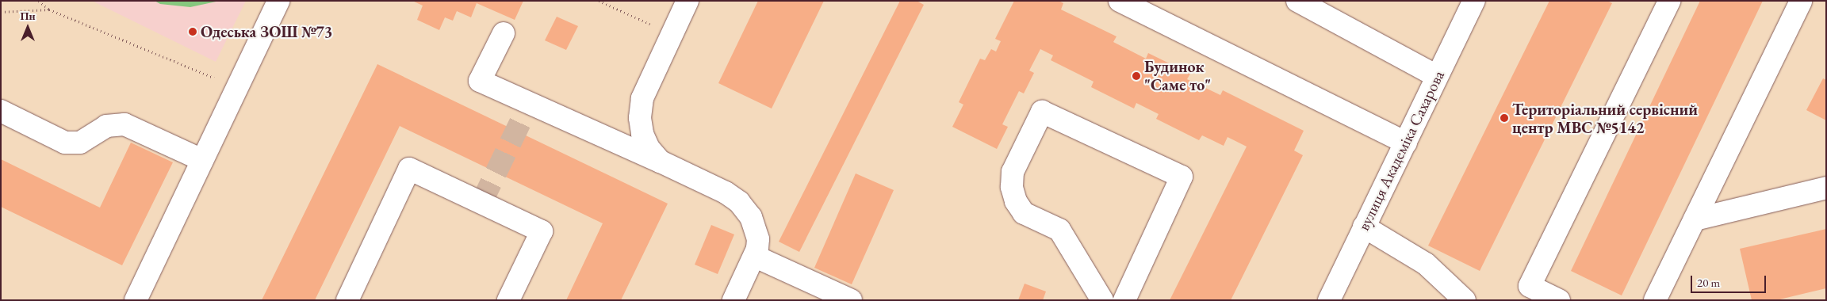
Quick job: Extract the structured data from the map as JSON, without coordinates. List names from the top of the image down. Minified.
{"streets":{"street":["вулиця Академіка Сахарова"]},"places":["Одеська ЗОШ №73","Будинок \"Саме то\"","Територіальний сервісний центр МВС №5142"],"scale_bar":"20 m","north":"top"}
